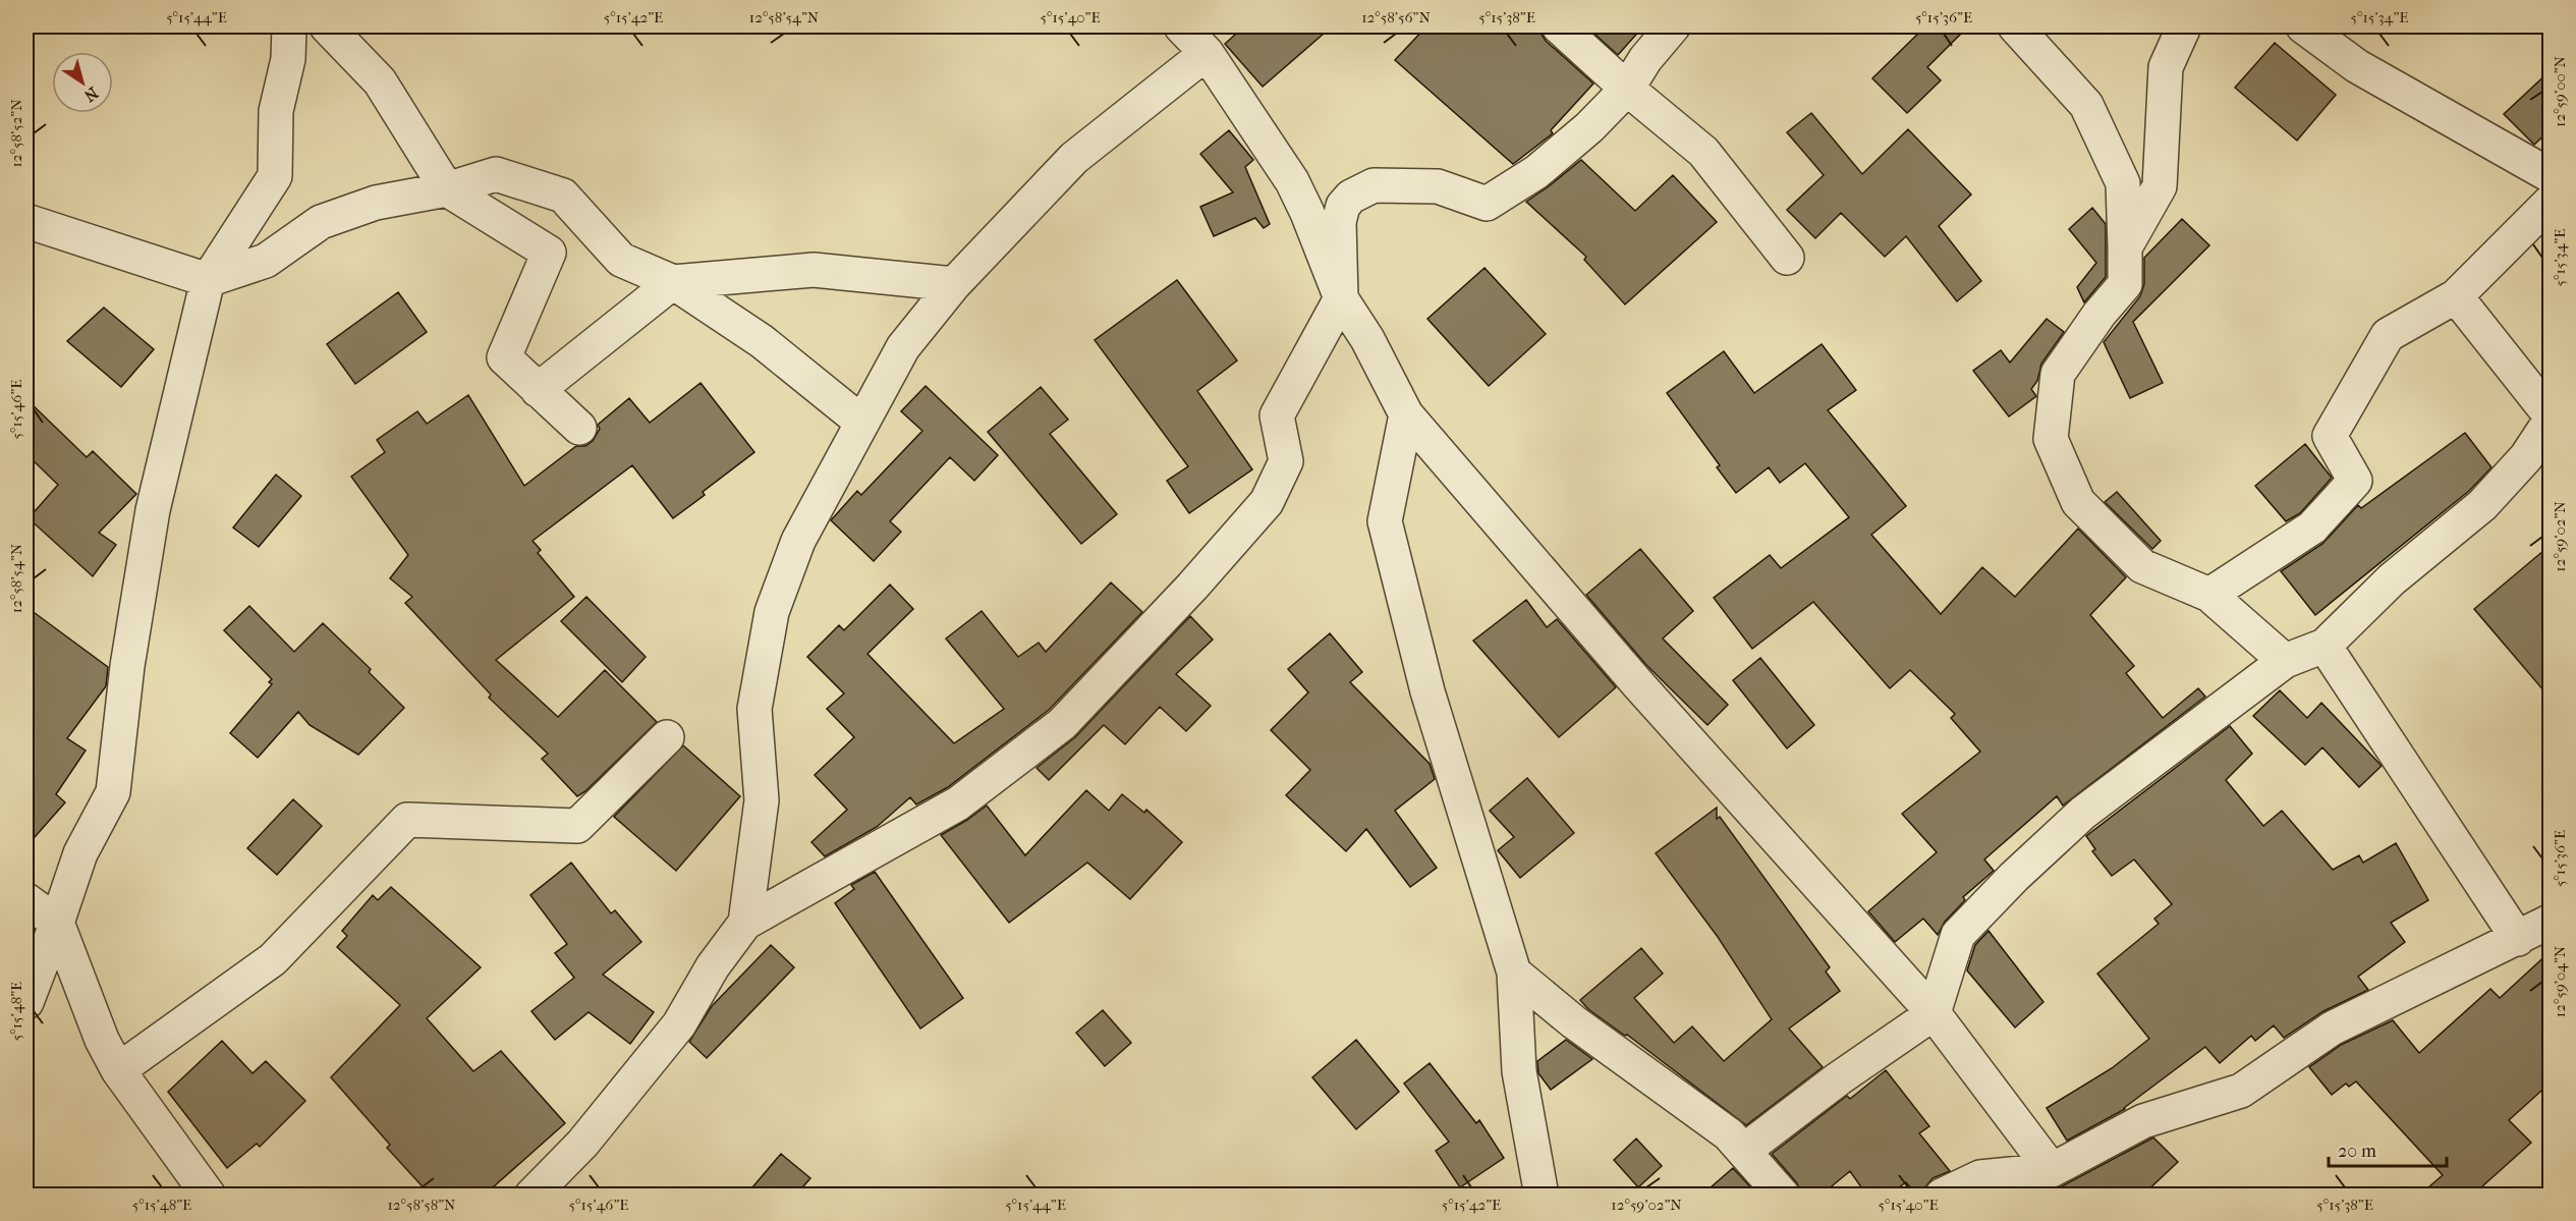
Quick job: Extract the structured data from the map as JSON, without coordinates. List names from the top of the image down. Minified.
{"scale_bar":"20 m","north":"bottom right","coordinates":["5°15'44\"E","5°15'42\"E","12°58'54\"N","5°15'40\"E","12°58'56\"N","5°15'38\"E","5°15'36\"E","5°15'34\"E","12°59'00\"N","12°58'52\"N","5°15'46\"E","12°59'02\"N","12°59'04\"N","5°15'48\"E","12°58'58\"N"]}
